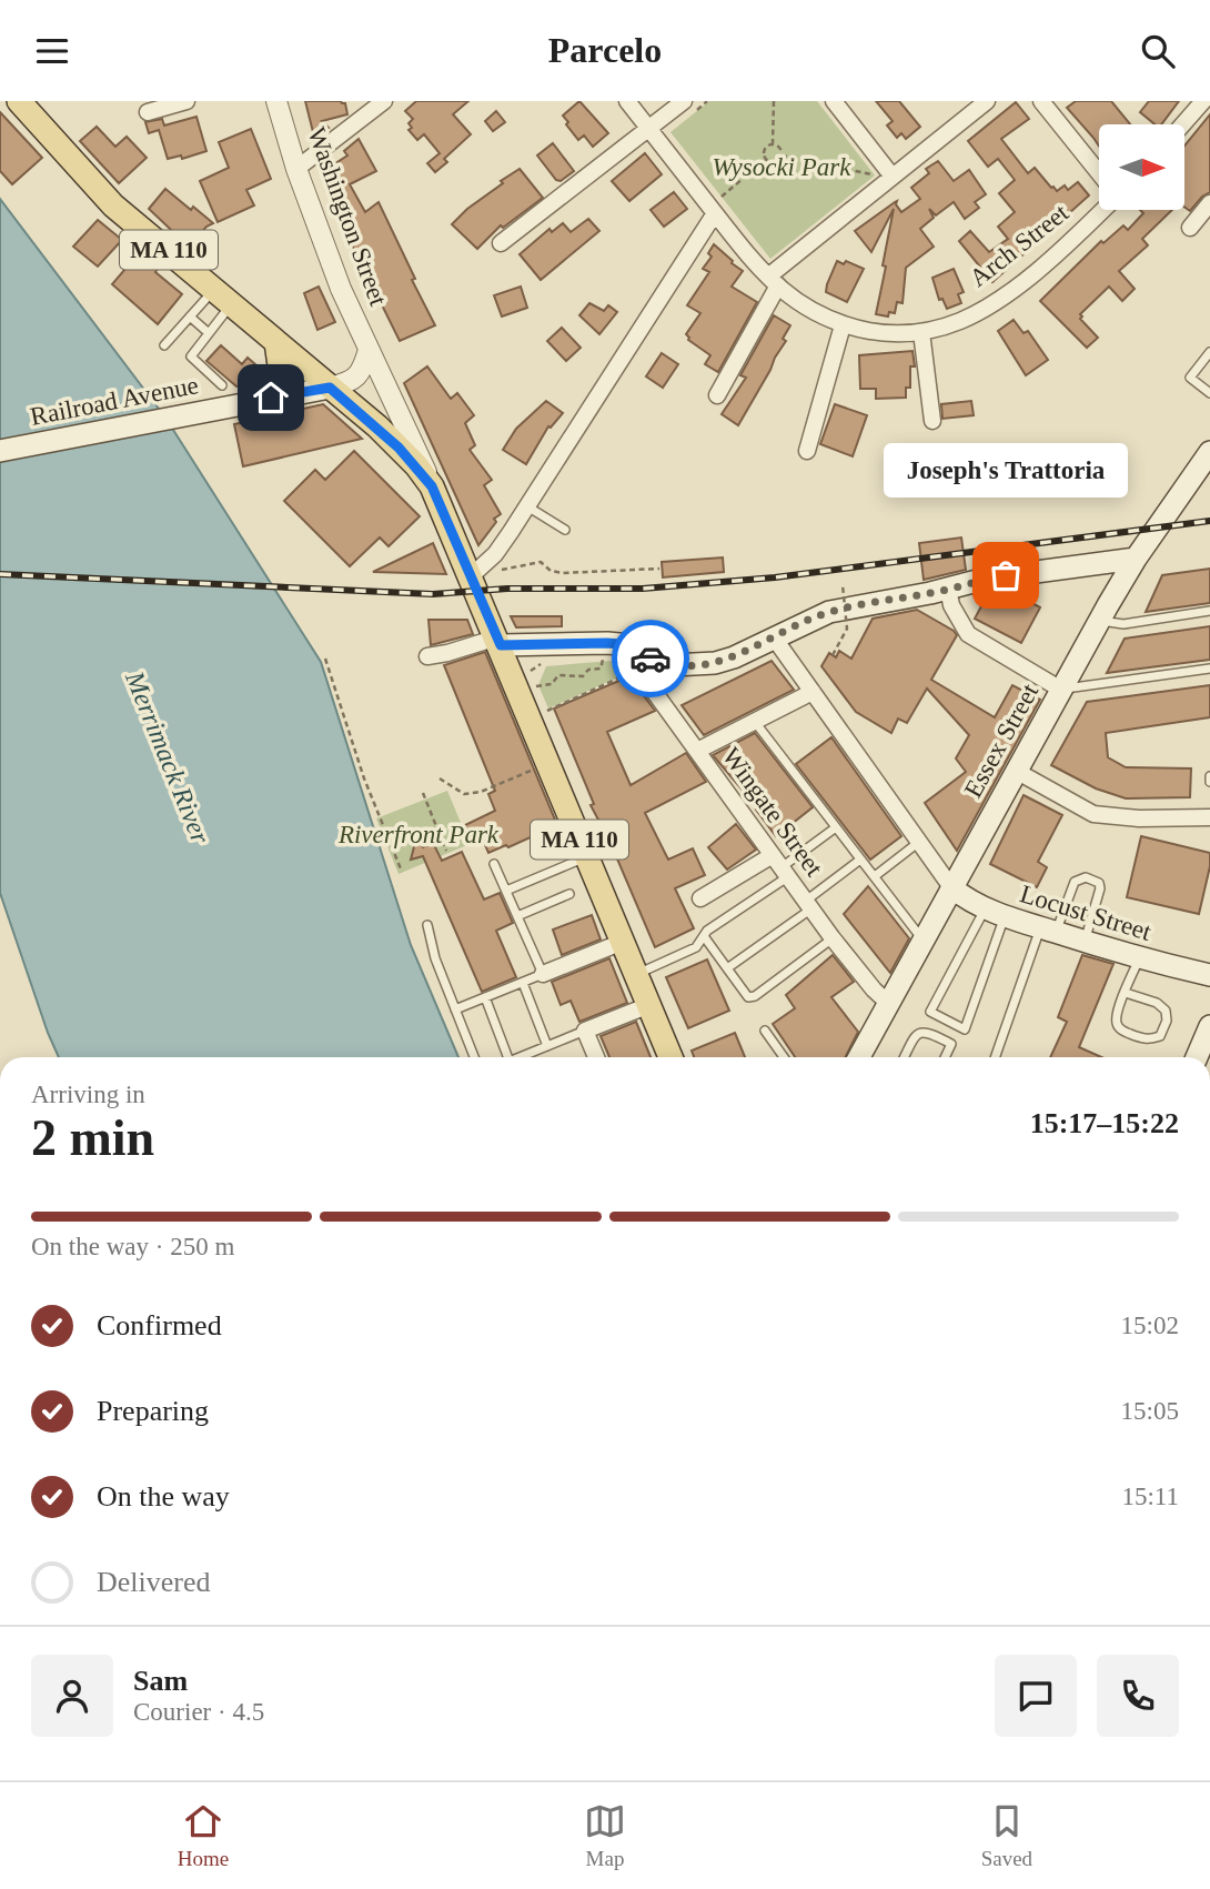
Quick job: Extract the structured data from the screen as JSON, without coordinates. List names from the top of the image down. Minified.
{"streets":{"main road":["Washington Street","MA 110","Railroad Avenue","Essex Street","Locust Street"],"street":["Arch Street","Wingate Street"]},"crossings":[["Washington Street","MA 110"],["Washington Street","Railroad Avenue"],["MA 110","Railroad Avenue"],["Essex Street","Wingate Street"],["Essex Street","Locust Street"]],"water":["Merrimack River"],"parks":["Wysocki Park","Riverfront Park"],"places":["Joseph's Trattoria"],"north":"right","page":{"header":"Parcelo","bubble":"Joseph's Trattoria","heading":["2 min","Arriving in","15:17–15:22"],"panel":["Sam","Courier · 4.5"],"bar":"On the way · 250 m","list":[["Confirmed","15:02"],["Preparing","15:05"],["On the way","15:11"],"Delivered"],"tabs":["Home","Map","Saved"]}}
